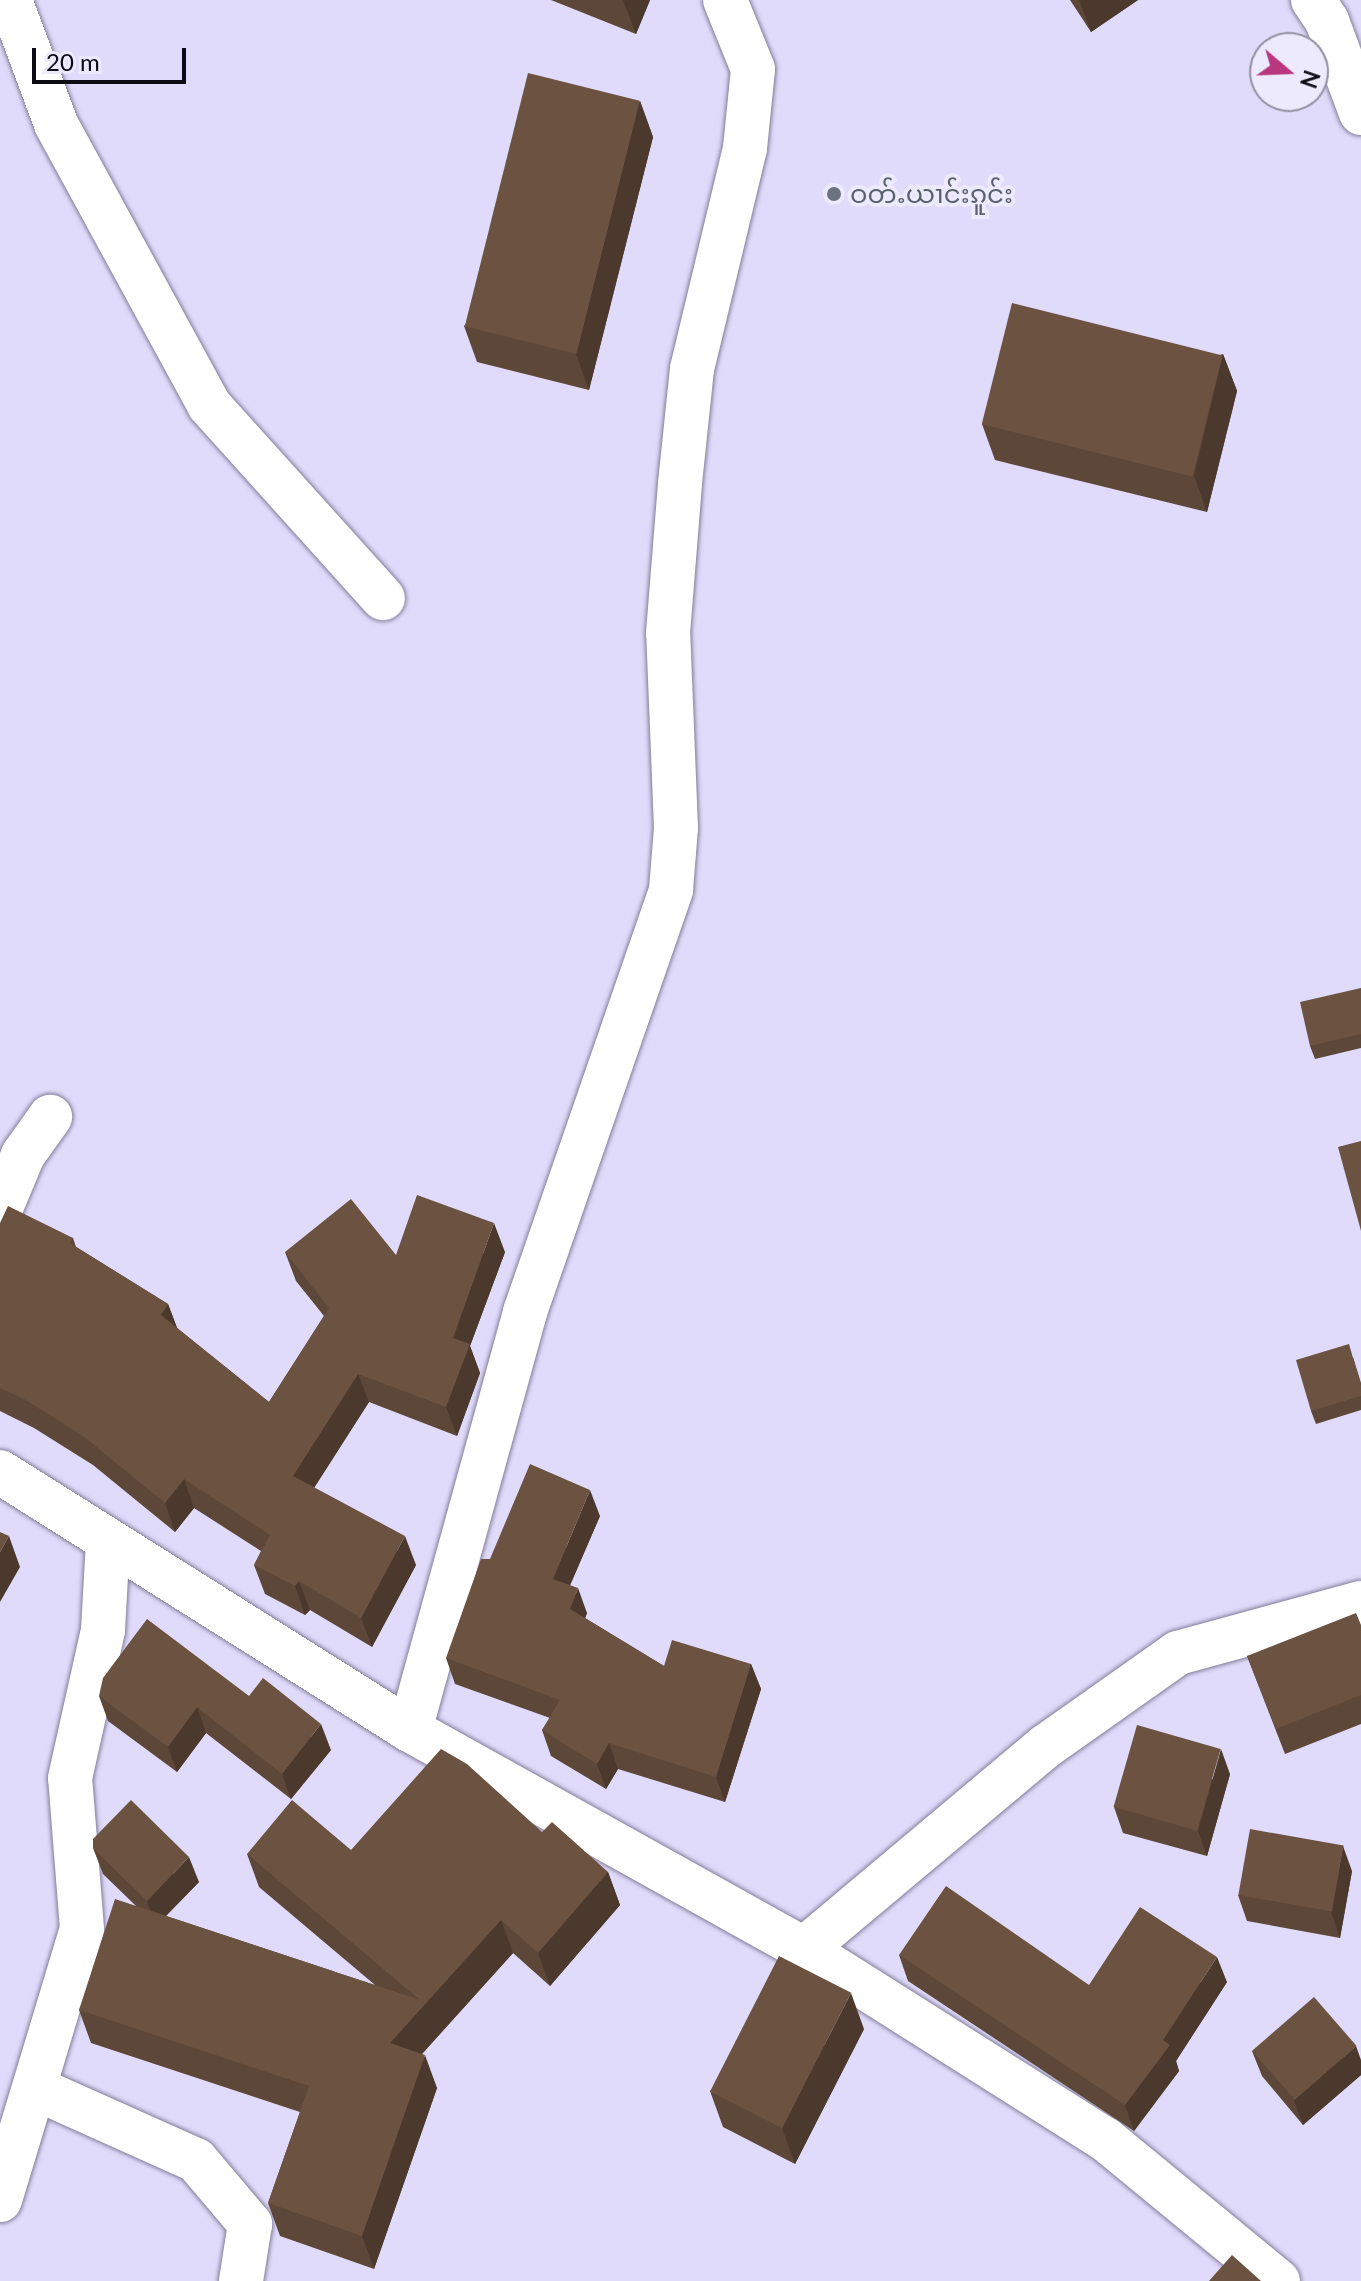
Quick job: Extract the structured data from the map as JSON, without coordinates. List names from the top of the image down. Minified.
{"places":["ဝတ်ႉယၢင်းၵူင်း"],"scale_bar":"20 m","north":"right"}
